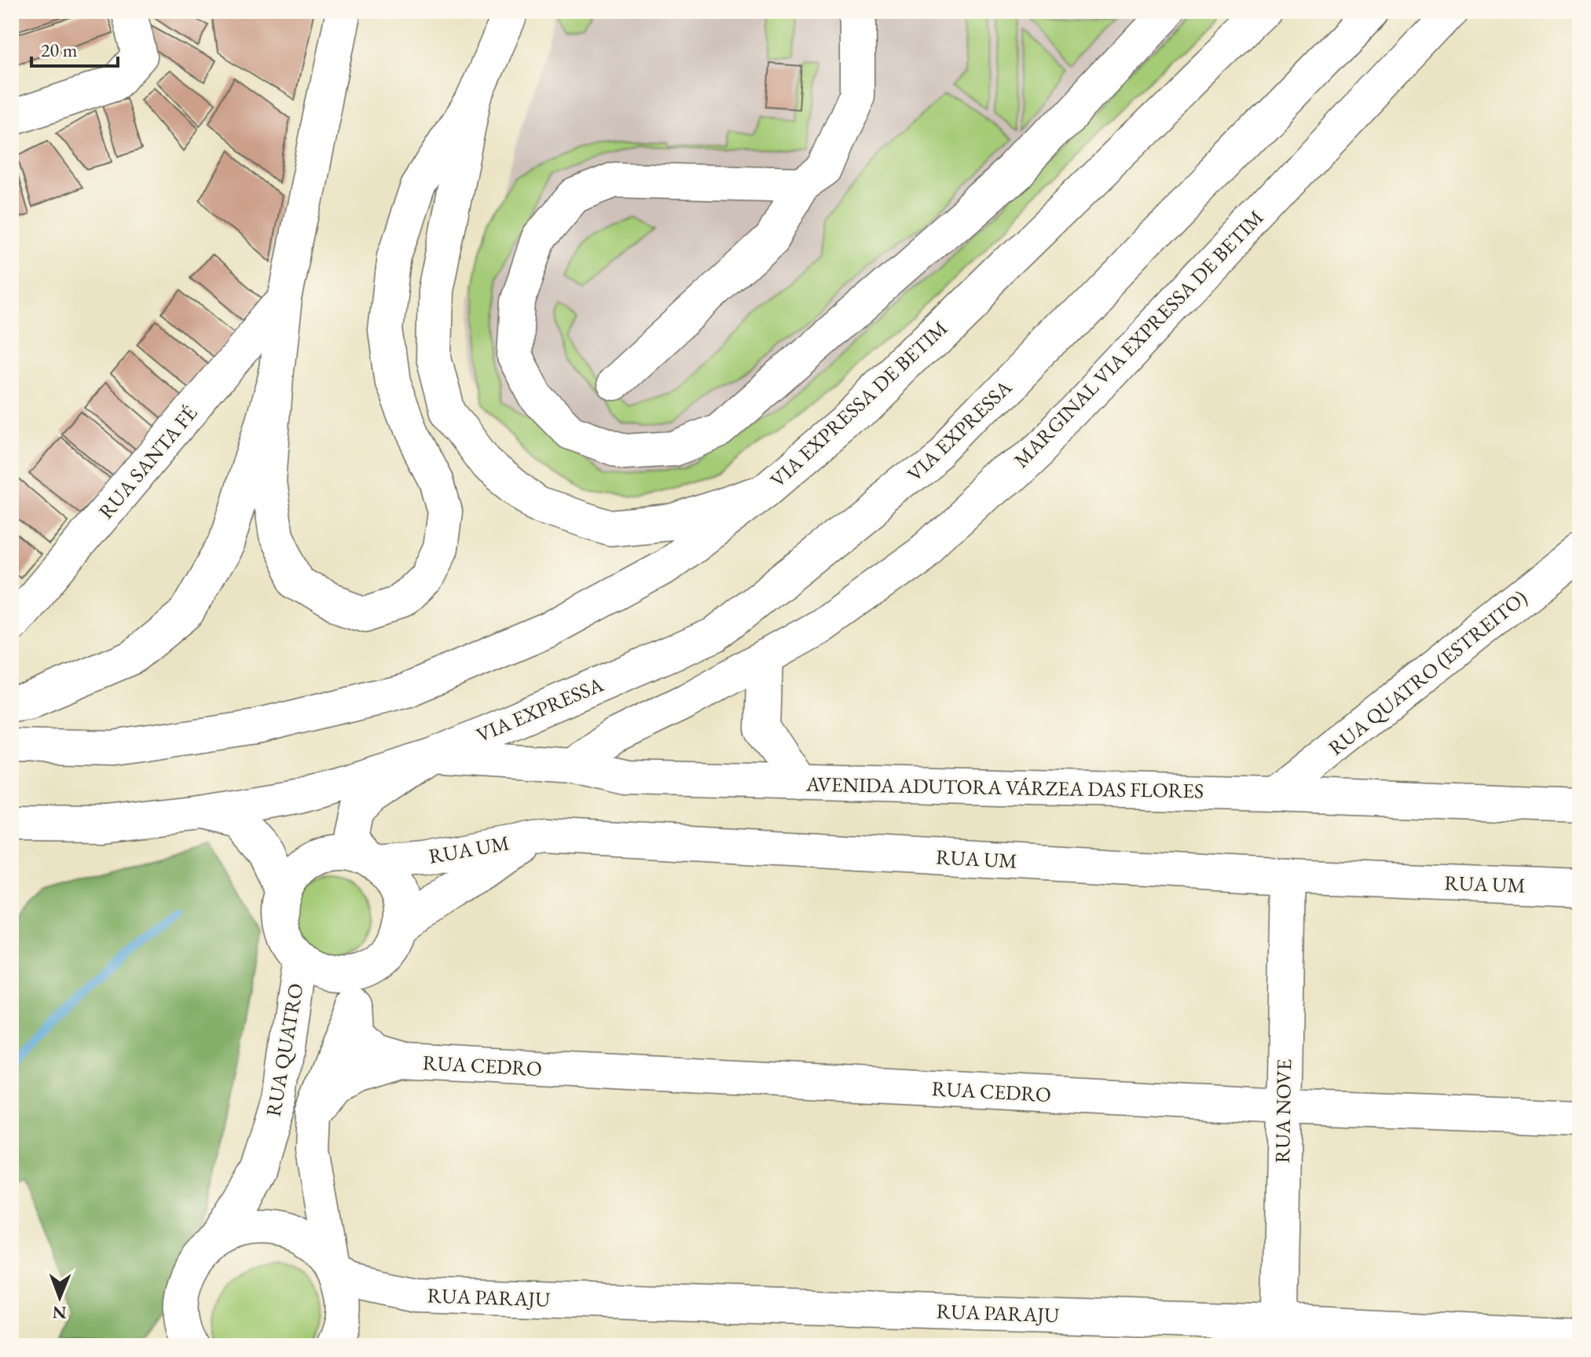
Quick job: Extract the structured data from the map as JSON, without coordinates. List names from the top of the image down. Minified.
{"streets":{"main road":["MARGINAL VIA EXPRESSA DE BETIM","VIA EXPRESSA DE BETIM","VIA EXPRESSA","RUA SANTA FÉ","RUA QUATRO (ESTREITO)","AVENIDA ADUTORA VÁRZEA DAS FLORES","RUA UM","RUA QUATRO","RUA CEDRO","RUA NOVE","RUA PARAJU"]},"crossings":[["MARGINAL VIA EXPRESSA DE BETIM","AVENIDA ADUTORA VÁRZEA DAS FLORES"],["VIA EXPRESSA","AVENIDA ADUTORA VÁRZEA DAS FLORES"],["RUA QUATRO (ESTREITO)","AVENIDA ADUTORA VÁRZEA DAS FLORES"],["RUA UM","RUA QUATRO"],["RUA UM","RUA NOVE"],["RUA QUATRO","RUA CEDRO"],["RUA QUATRO","RUA PARAJU"],["RUA CEDRO","RUA NOVE"],["RUA NOVE","RUA PARAJU"]],"scale_bar":"20 m","north":"bottom"}
